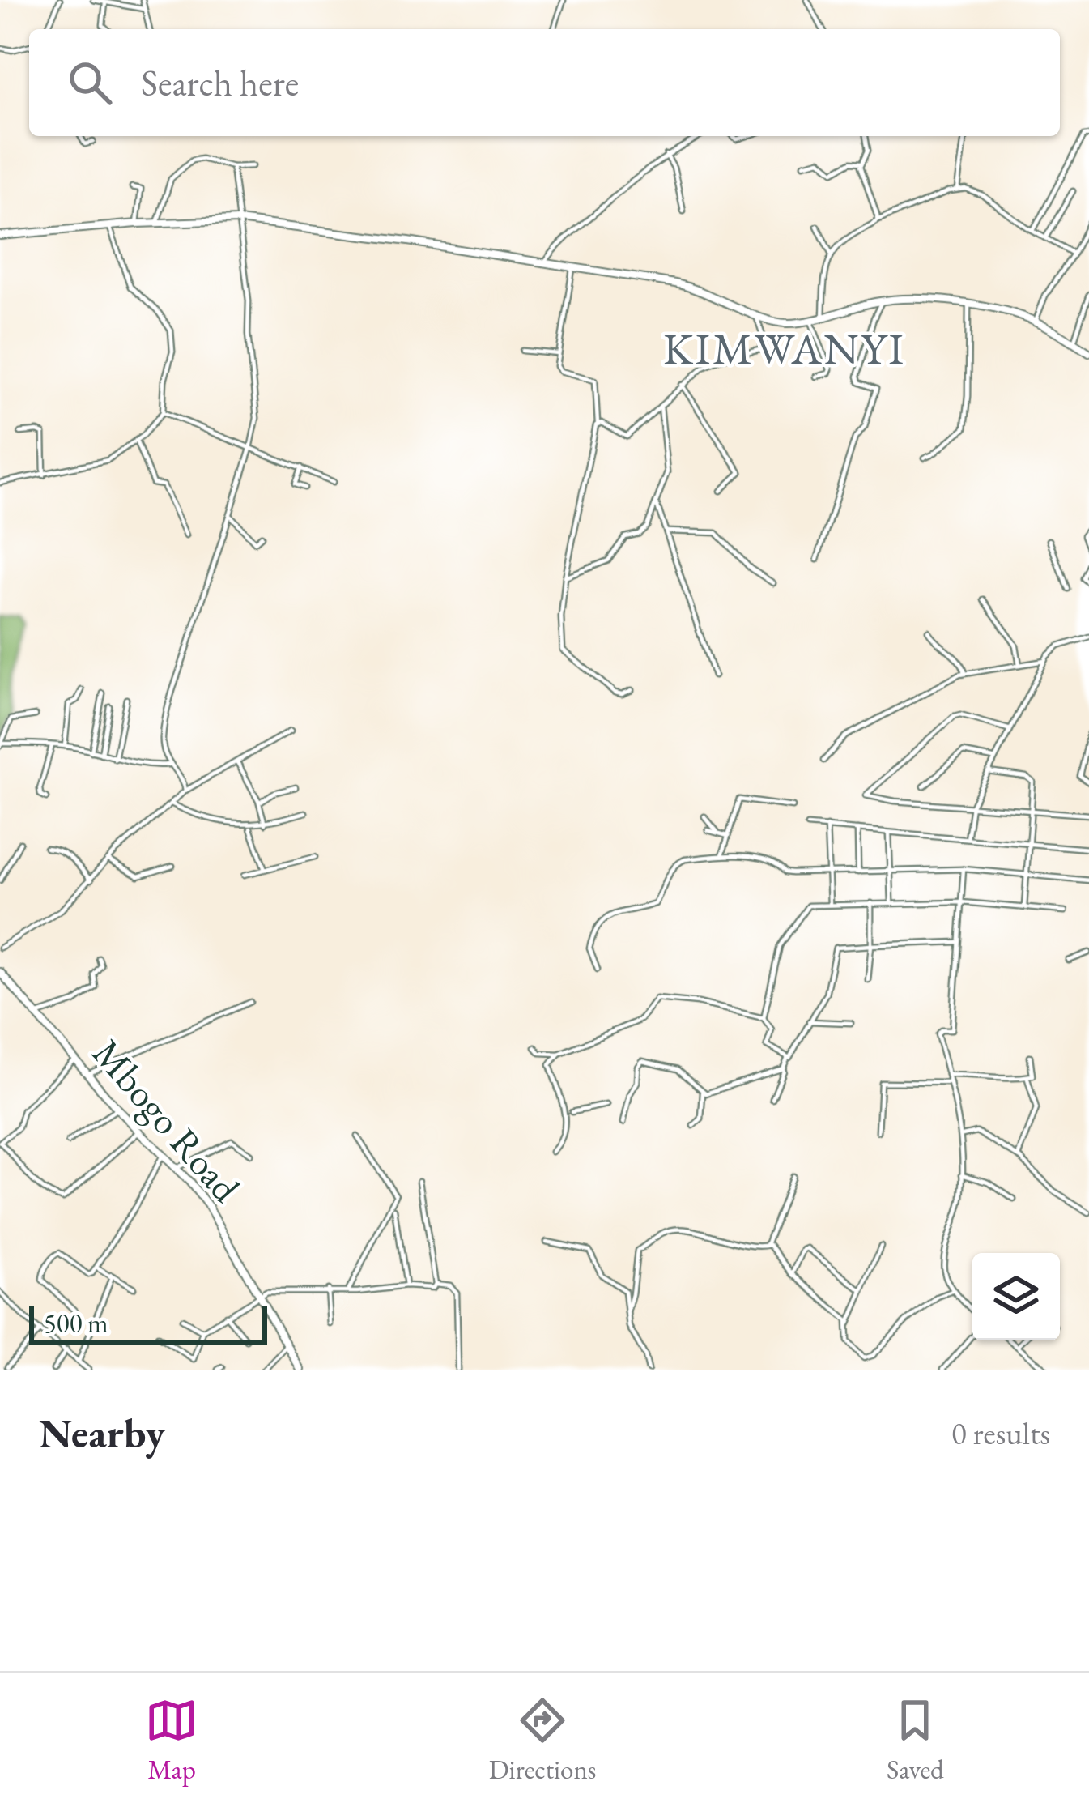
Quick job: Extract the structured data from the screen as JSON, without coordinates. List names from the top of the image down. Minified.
{"streets":{"street":["Mbogo Road"]},"districts":["KIMWANYI"],"scale_bar":"500 m","page":{"search":"Search here","scale":"500 m","heading":["Nearby","0 results"],"nav":["Map","Directions","Saved"]}}
